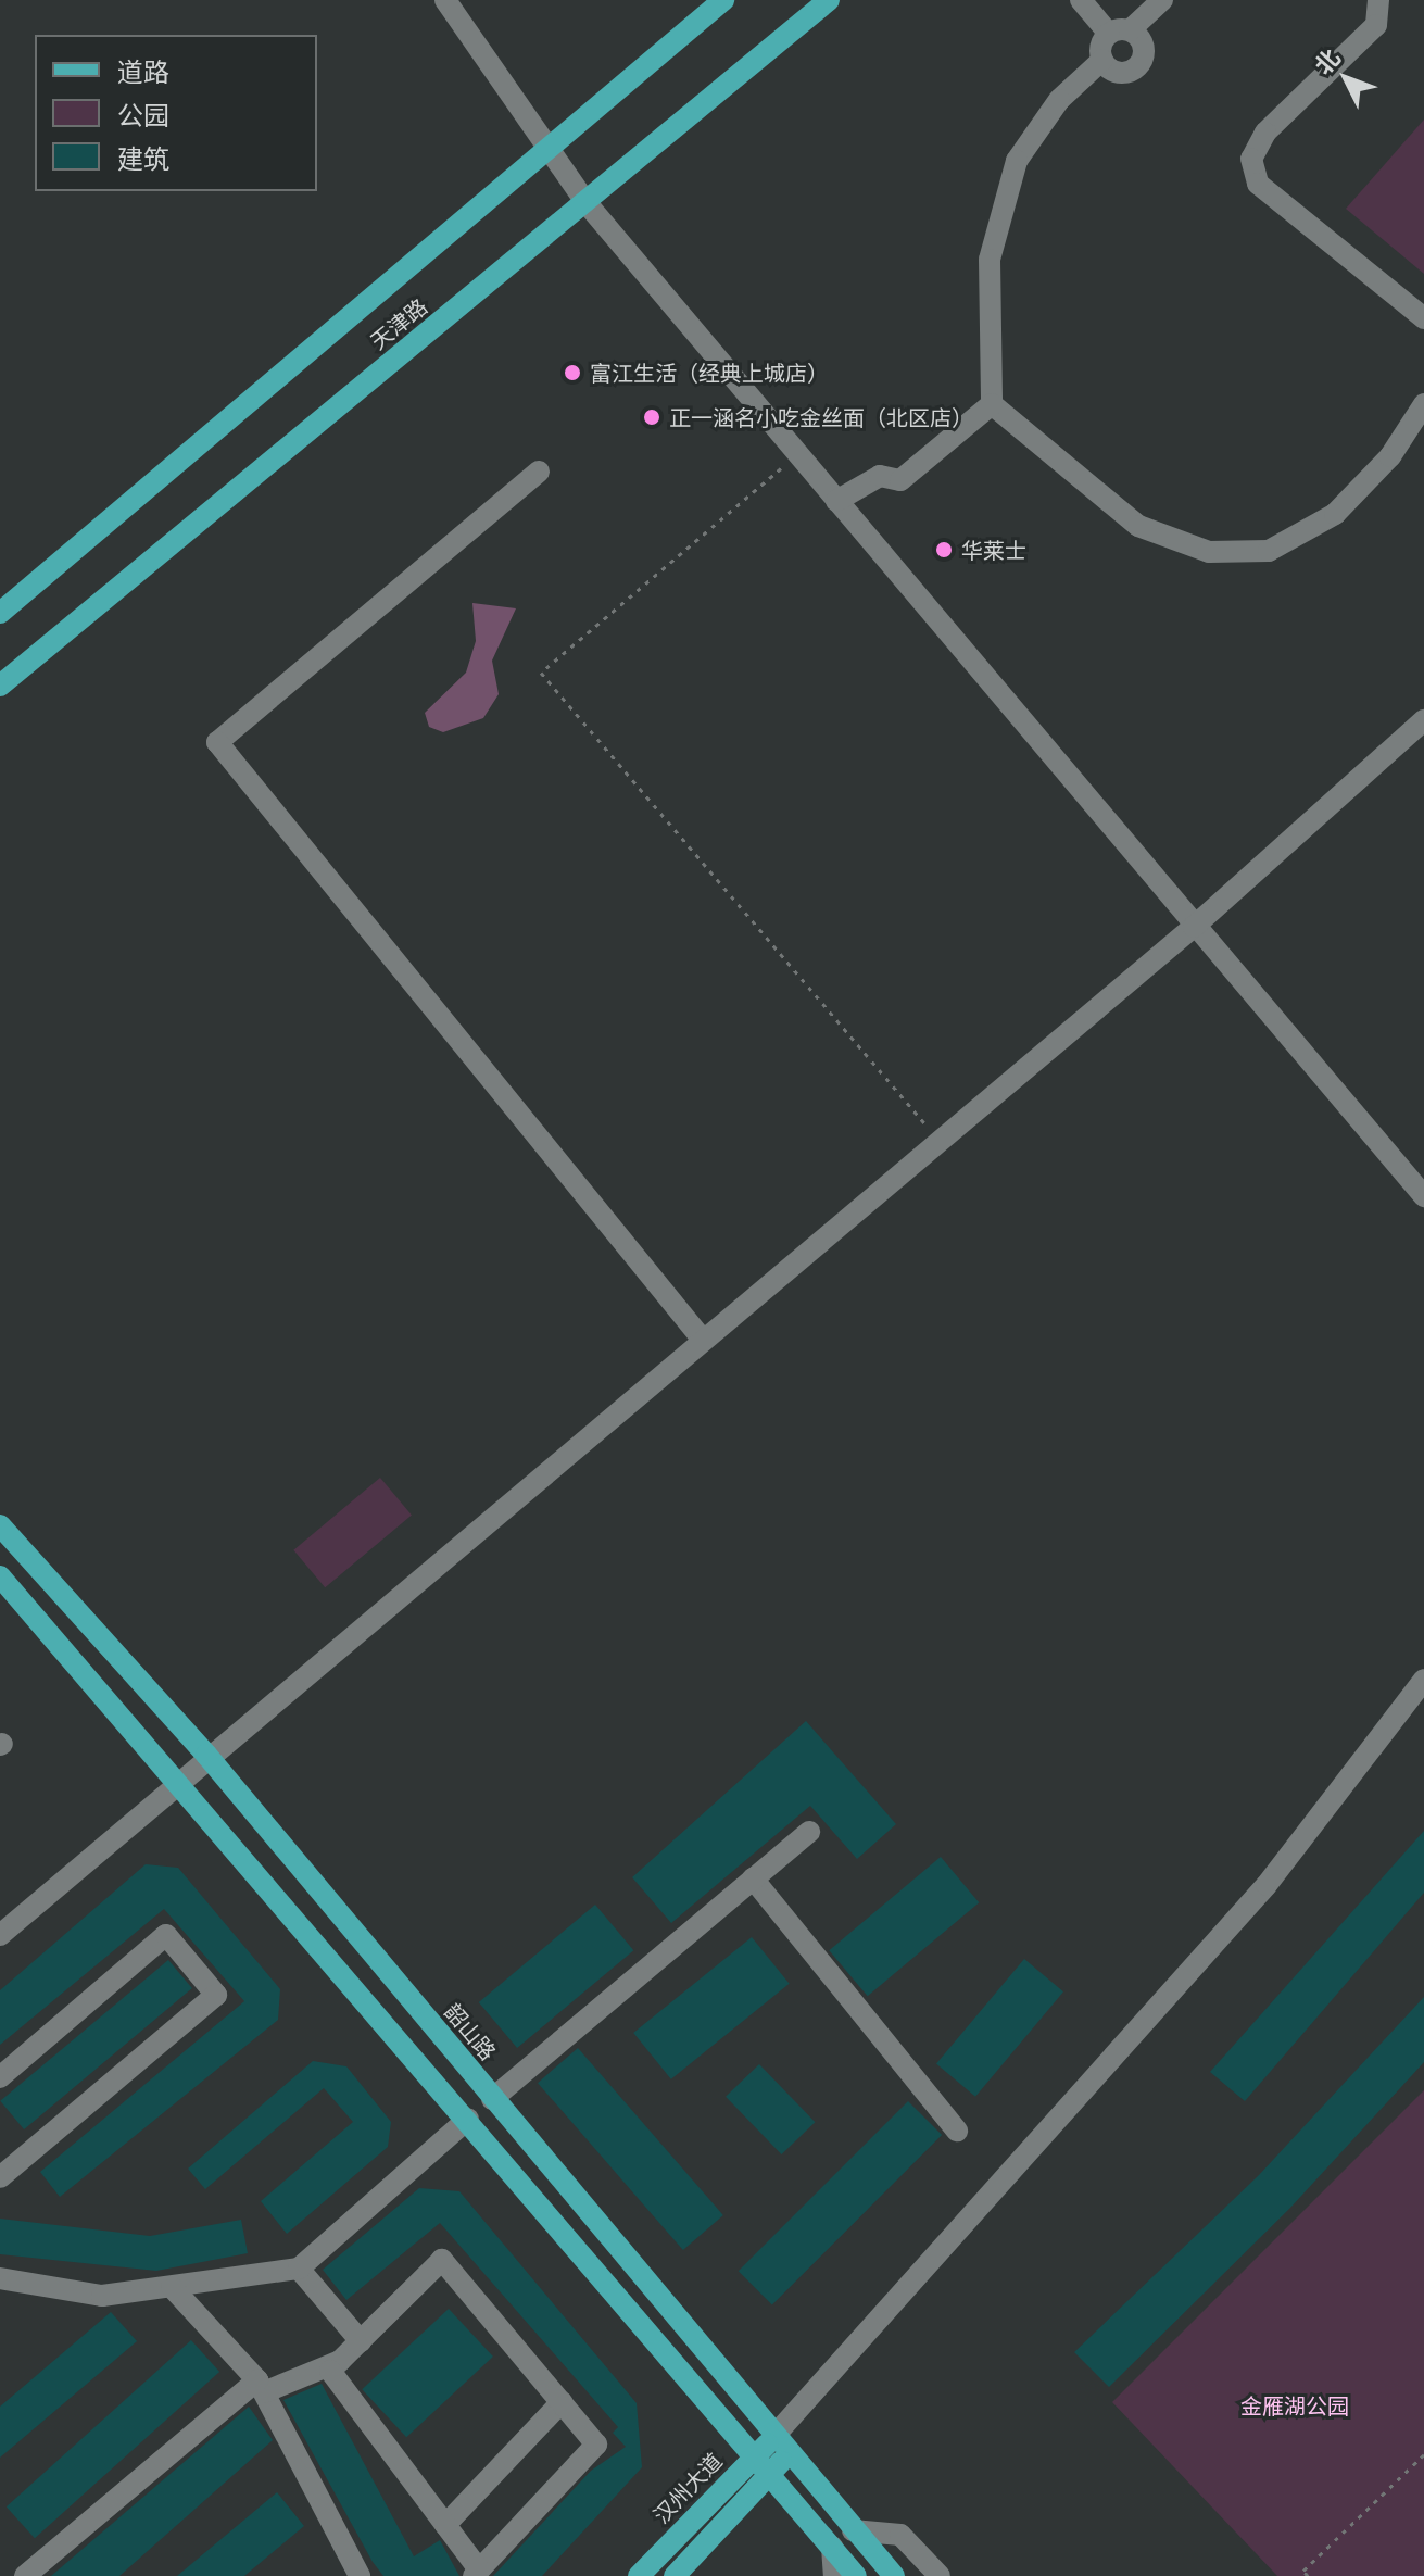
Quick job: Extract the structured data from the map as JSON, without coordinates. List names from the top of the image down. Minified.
{"streets":{"main road":["天津路","韶山路","汉州大道"]},"crossings":[["韶山路","汉州大道"]],"parks":["金雁湖公园"],"places":["富江生活（经典上城店）","正一涵名小吃金丝面（北区店）","华莱士"],"legend":["道路","公园","建筑"],"north":"top left"}
